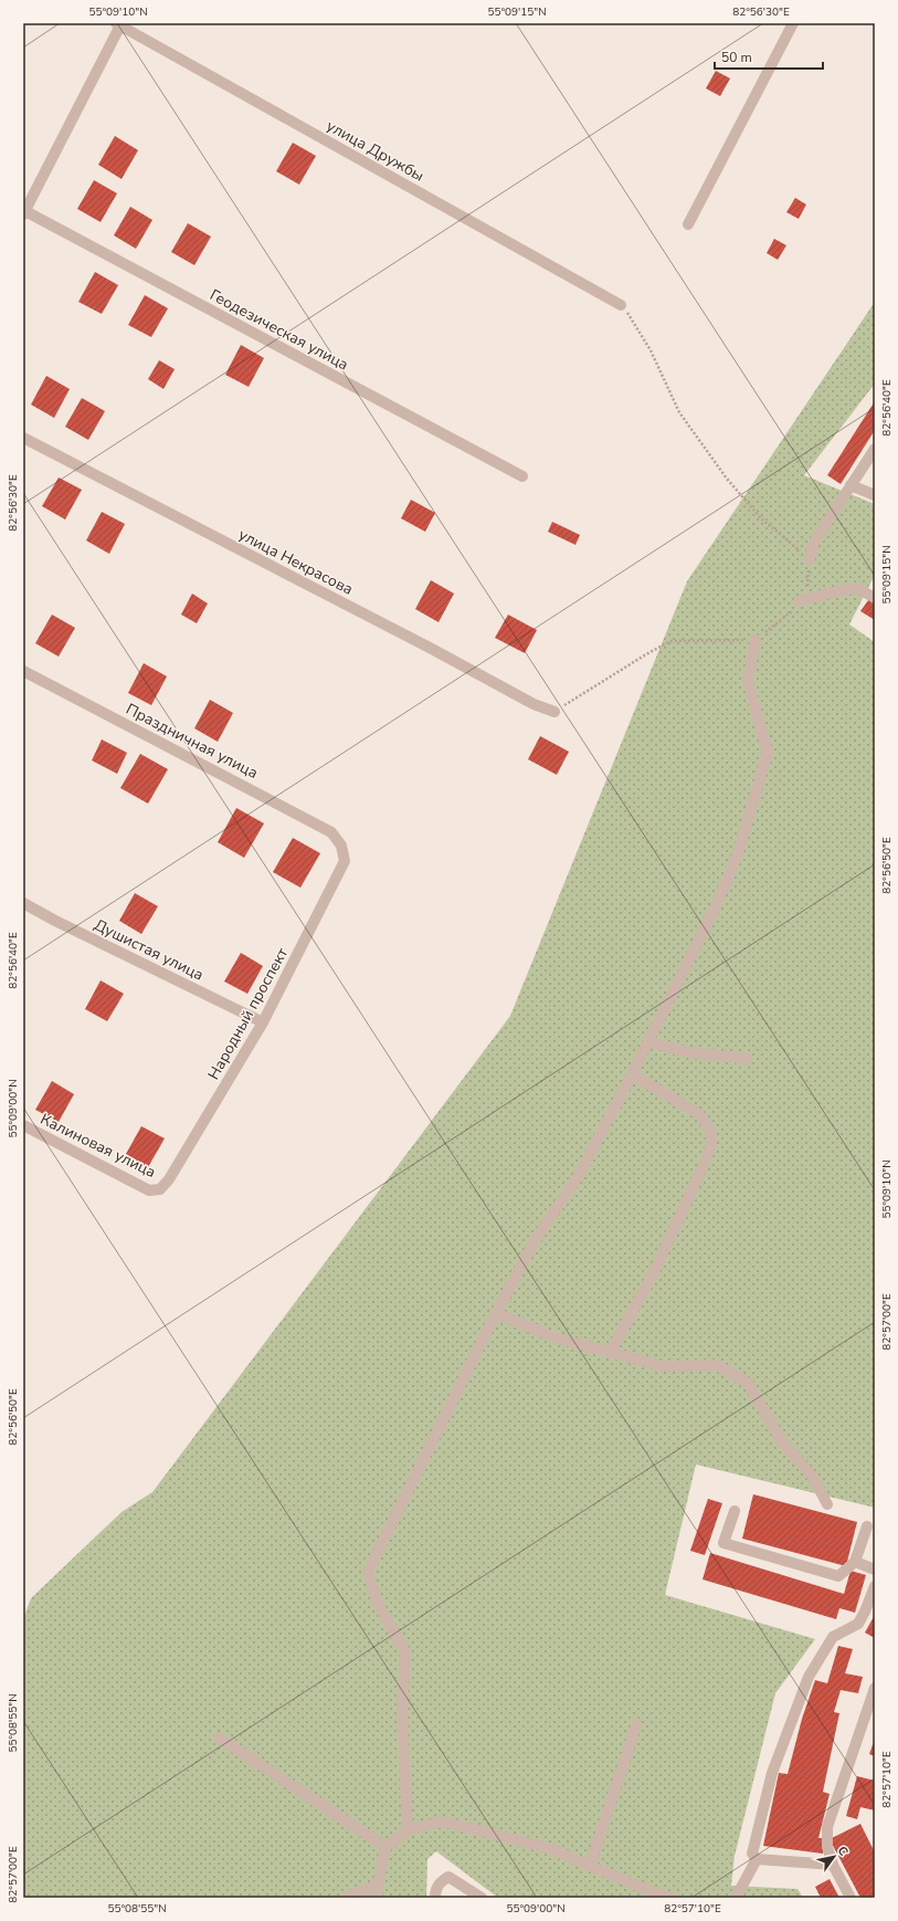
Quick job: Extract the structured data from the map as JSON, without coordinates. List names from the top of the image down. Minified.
{"streets":{"street":["улица Дружбы","Геодезическая улица","улица Некрасова","Праздничная улица","Душистая улица","Народный проспект","Калиновая улица"]},"crossings":[["Праздничная улица","Народный проспект"],["Душистая улица","Народный проспект"],["Народный проспект","Калиновая улица"]],"scale_bar":"50 m","north":"top right","coordinates":["55°09'10\"N","55°09'15\"N","82°56'30\"E","82°56'40\"E","82°56'50\"E","55°09'00\"N","82°57'00\"E","55°08'55\"N","82°57'10\"E"]}
